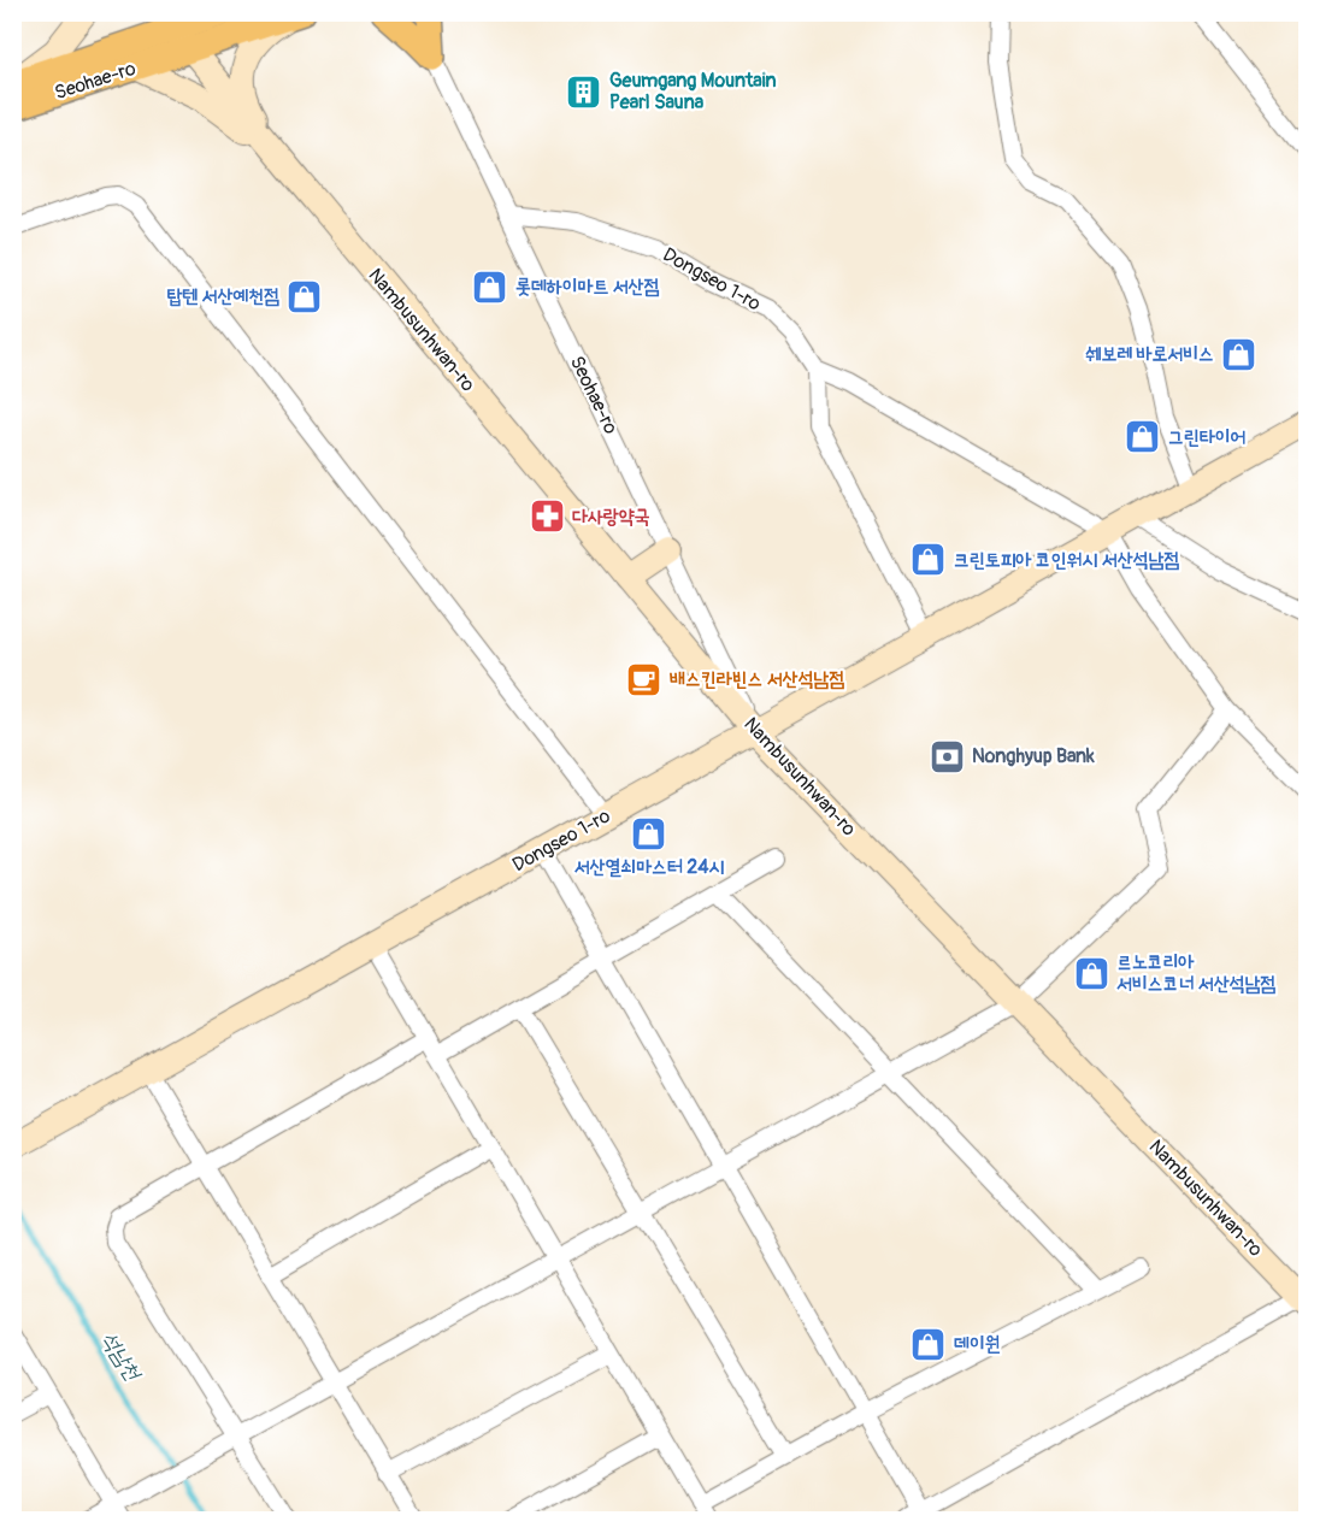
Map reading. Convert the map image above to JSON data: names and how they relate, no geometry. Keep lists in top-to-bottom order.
{
  "streets": {
    "main road": ["Seohae-ro", "Dongseo 1-ro", "Nambusunhwan-ro"]
  },
  "crossings": [
    ["Seohae-ro", "Dongseo 1-ro"],
    ["Seohae-ro", "Nambusunhwan-ro"],
    ["Dongseo 1-ro", "Nambusunhwan-ro"]
  ],
  "water": ["석남천"],
  "places": {
    "building": ["Geumgang Mountain Pearl Sauna"],
    "shop": [
      "롯데하이마트 서산점",
      "탑텐 서산예천점",
      "쉐보레 바로서비스",
      "그린타이어",
      "크린토피아 코인워시 서산석남점",
      "서산열쇠마스터 24시",
      "르노코리아 서비스코너 서산석남점",
      "데이원"
    ],
    "pharmacy": ["다사랑약국"],
    "cafe": ["배스킨라빈스 서산석남점"],
    "bank": ["Nonghyup Bank"]
  }
}
